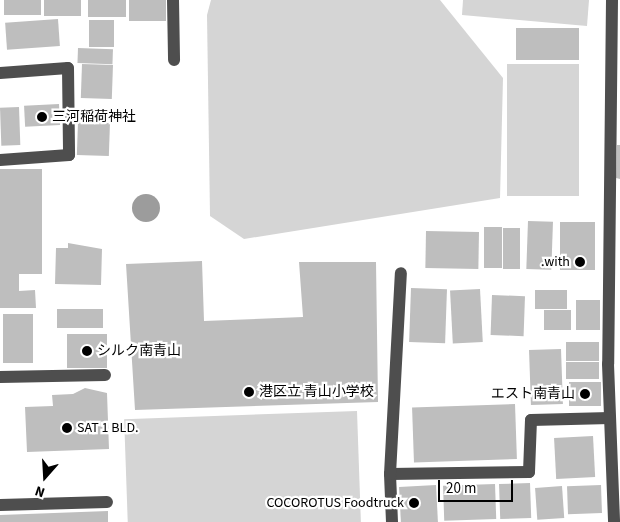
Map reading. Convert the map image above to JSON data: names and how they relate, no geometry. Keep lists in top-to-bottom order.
{
  "places": [
    "三河稲荷神社",
    ".with",
    "シルク南青山",
    "港区立 青山小学校",
    "エスト南青山",
    "SAT 1 BLD.",
    "COCOROTUS Foodtruck"
  ],
  "scale_bar": "20 m",
  "north": "bottom"
}
